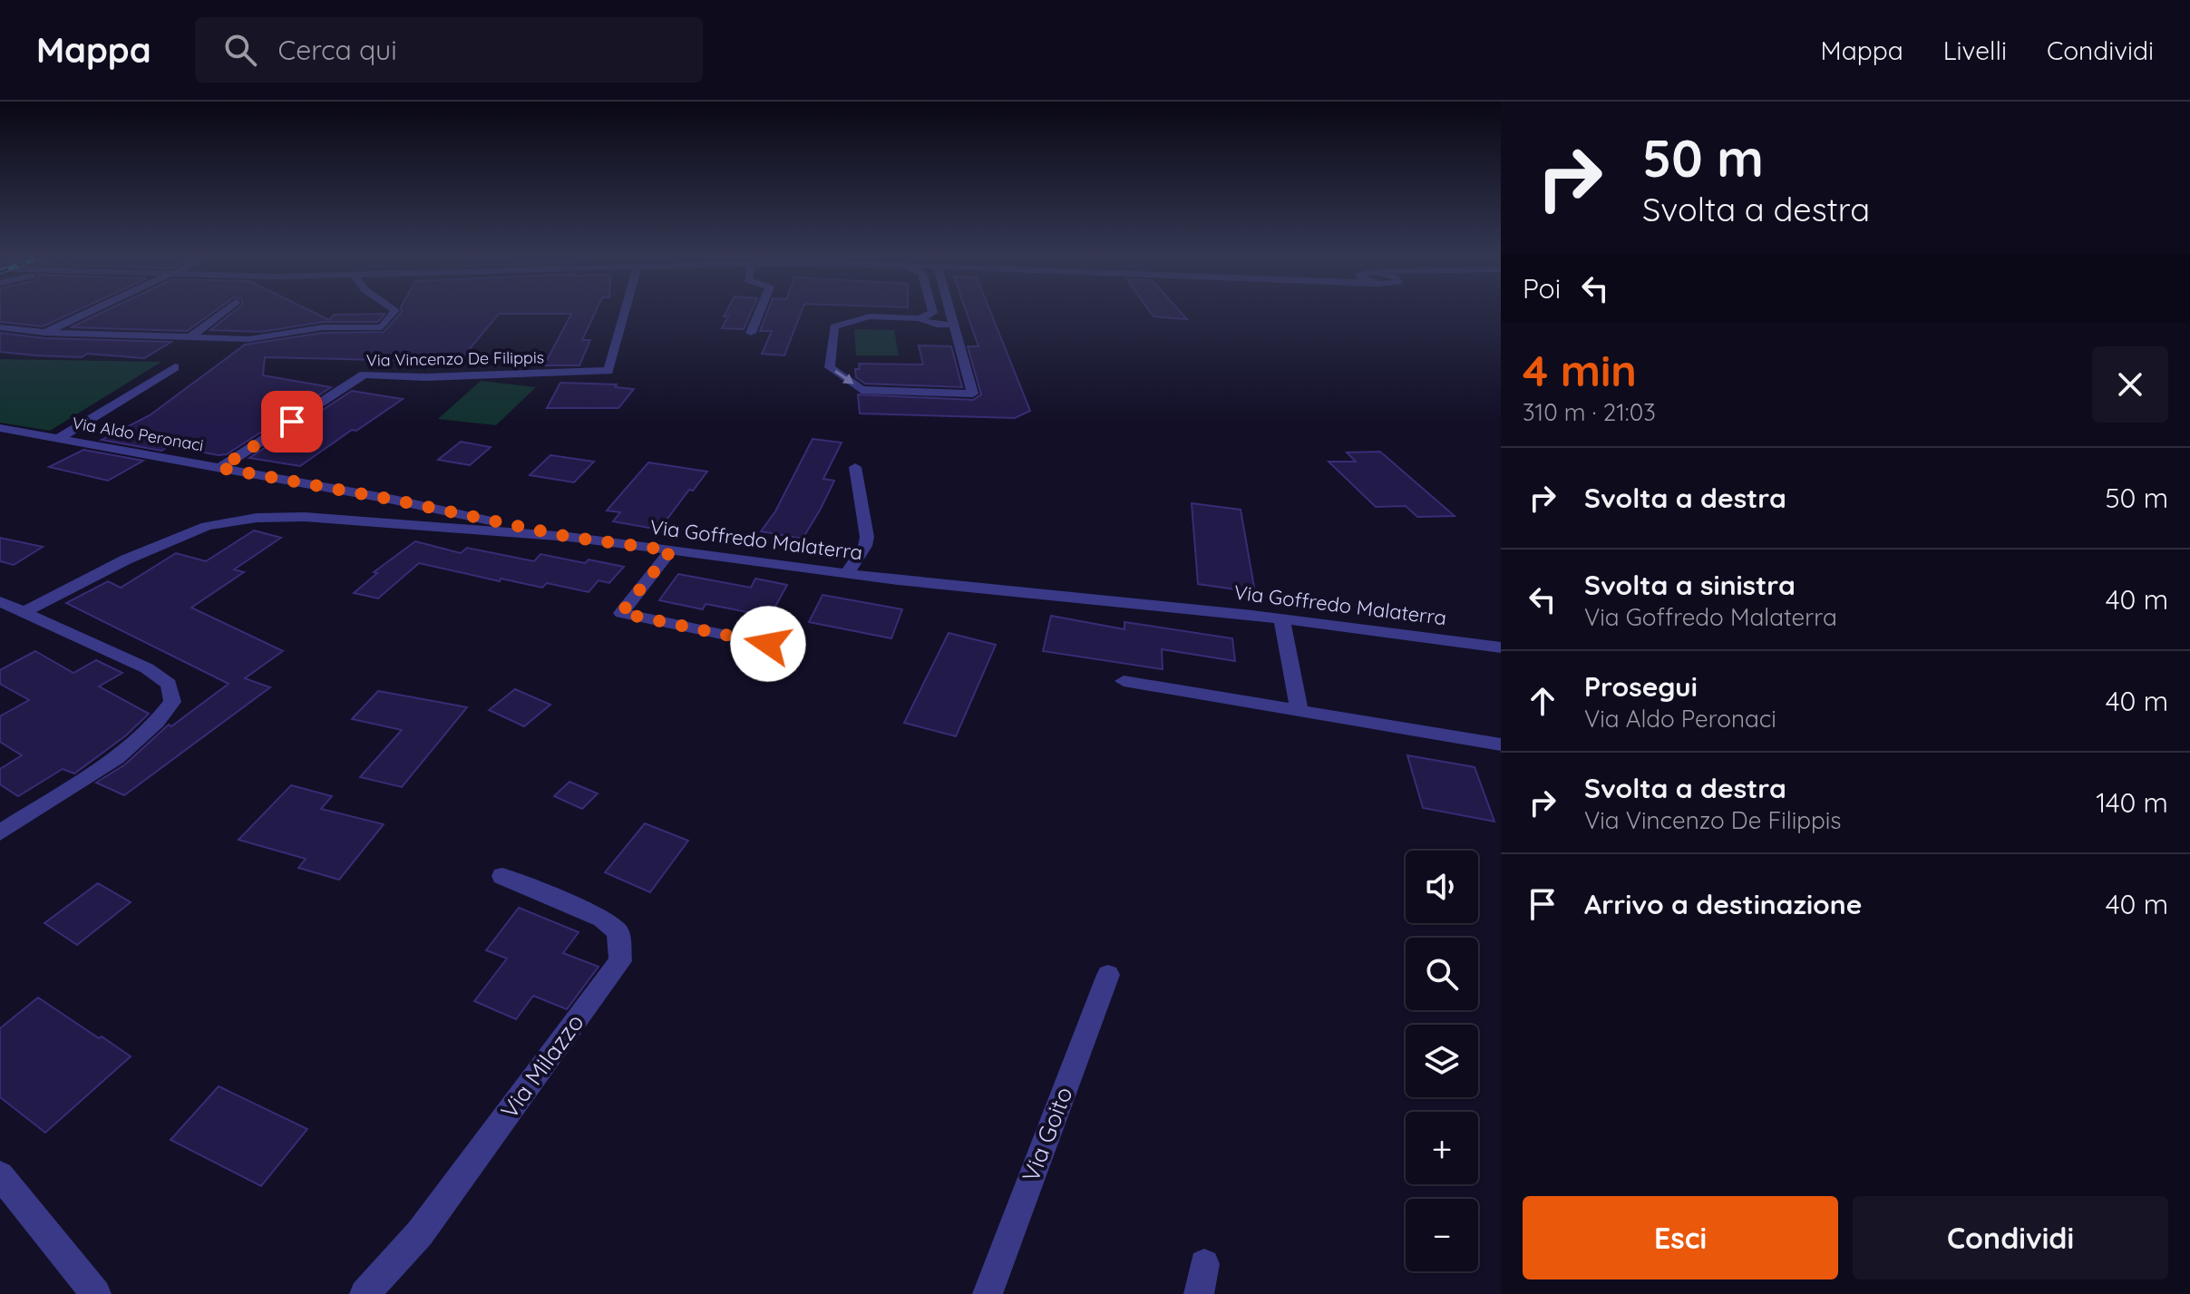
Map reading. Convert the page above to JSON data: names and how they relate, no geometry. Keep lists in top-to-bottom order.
{
  "streets": {
    "street": [
      "Via Vincenzo De Filippis",
      "Via Aldo Peronaci",
      "Via Goffredo Malaterra",
      "Via Milazzo",
      "Via Goito"
    ]
  },
  "crossings": [
    ["Via Vincenzo De Filippis", "Via Aldo Peronaci"],
    ["Via Aldo Peronaci", "Via Goffredo Malaterra"]
  ],
  "page": {
    "header": "Mappa",
    "search": "Cerca qui",
    "nav": ["Mappa", "Livelli", "Condividi"],
    "turn": ["50 m", "Svolta a destra"],
    "then": "Poi",
    "heading": ["4 min", "310 m · 21:03"],
    "list": [
      {
        "name": "Svolta a destra",
        "value": "50 m"
      },
      {
        "name": "Svolta a sinistra",
        "note": "Via Goffredo Malaterra",
        "value": "40 m"
      },
      {
        "name": "Prosegui",
        "note": "Via Aldo Peronaci",
        "value": "40 m"
      },
      {
        "name": "Svolta a destra",
        "note": "Via Vincenzo De Filippis",
        "value": "140 m"
      },
      {
        "name": "Arrivo a destinazione",
        "value": "40 m"
      }
    ],
    "map_buttons": ["+", "−"],
    "buttons": ["Esci", "Condividi"]
  }
}
